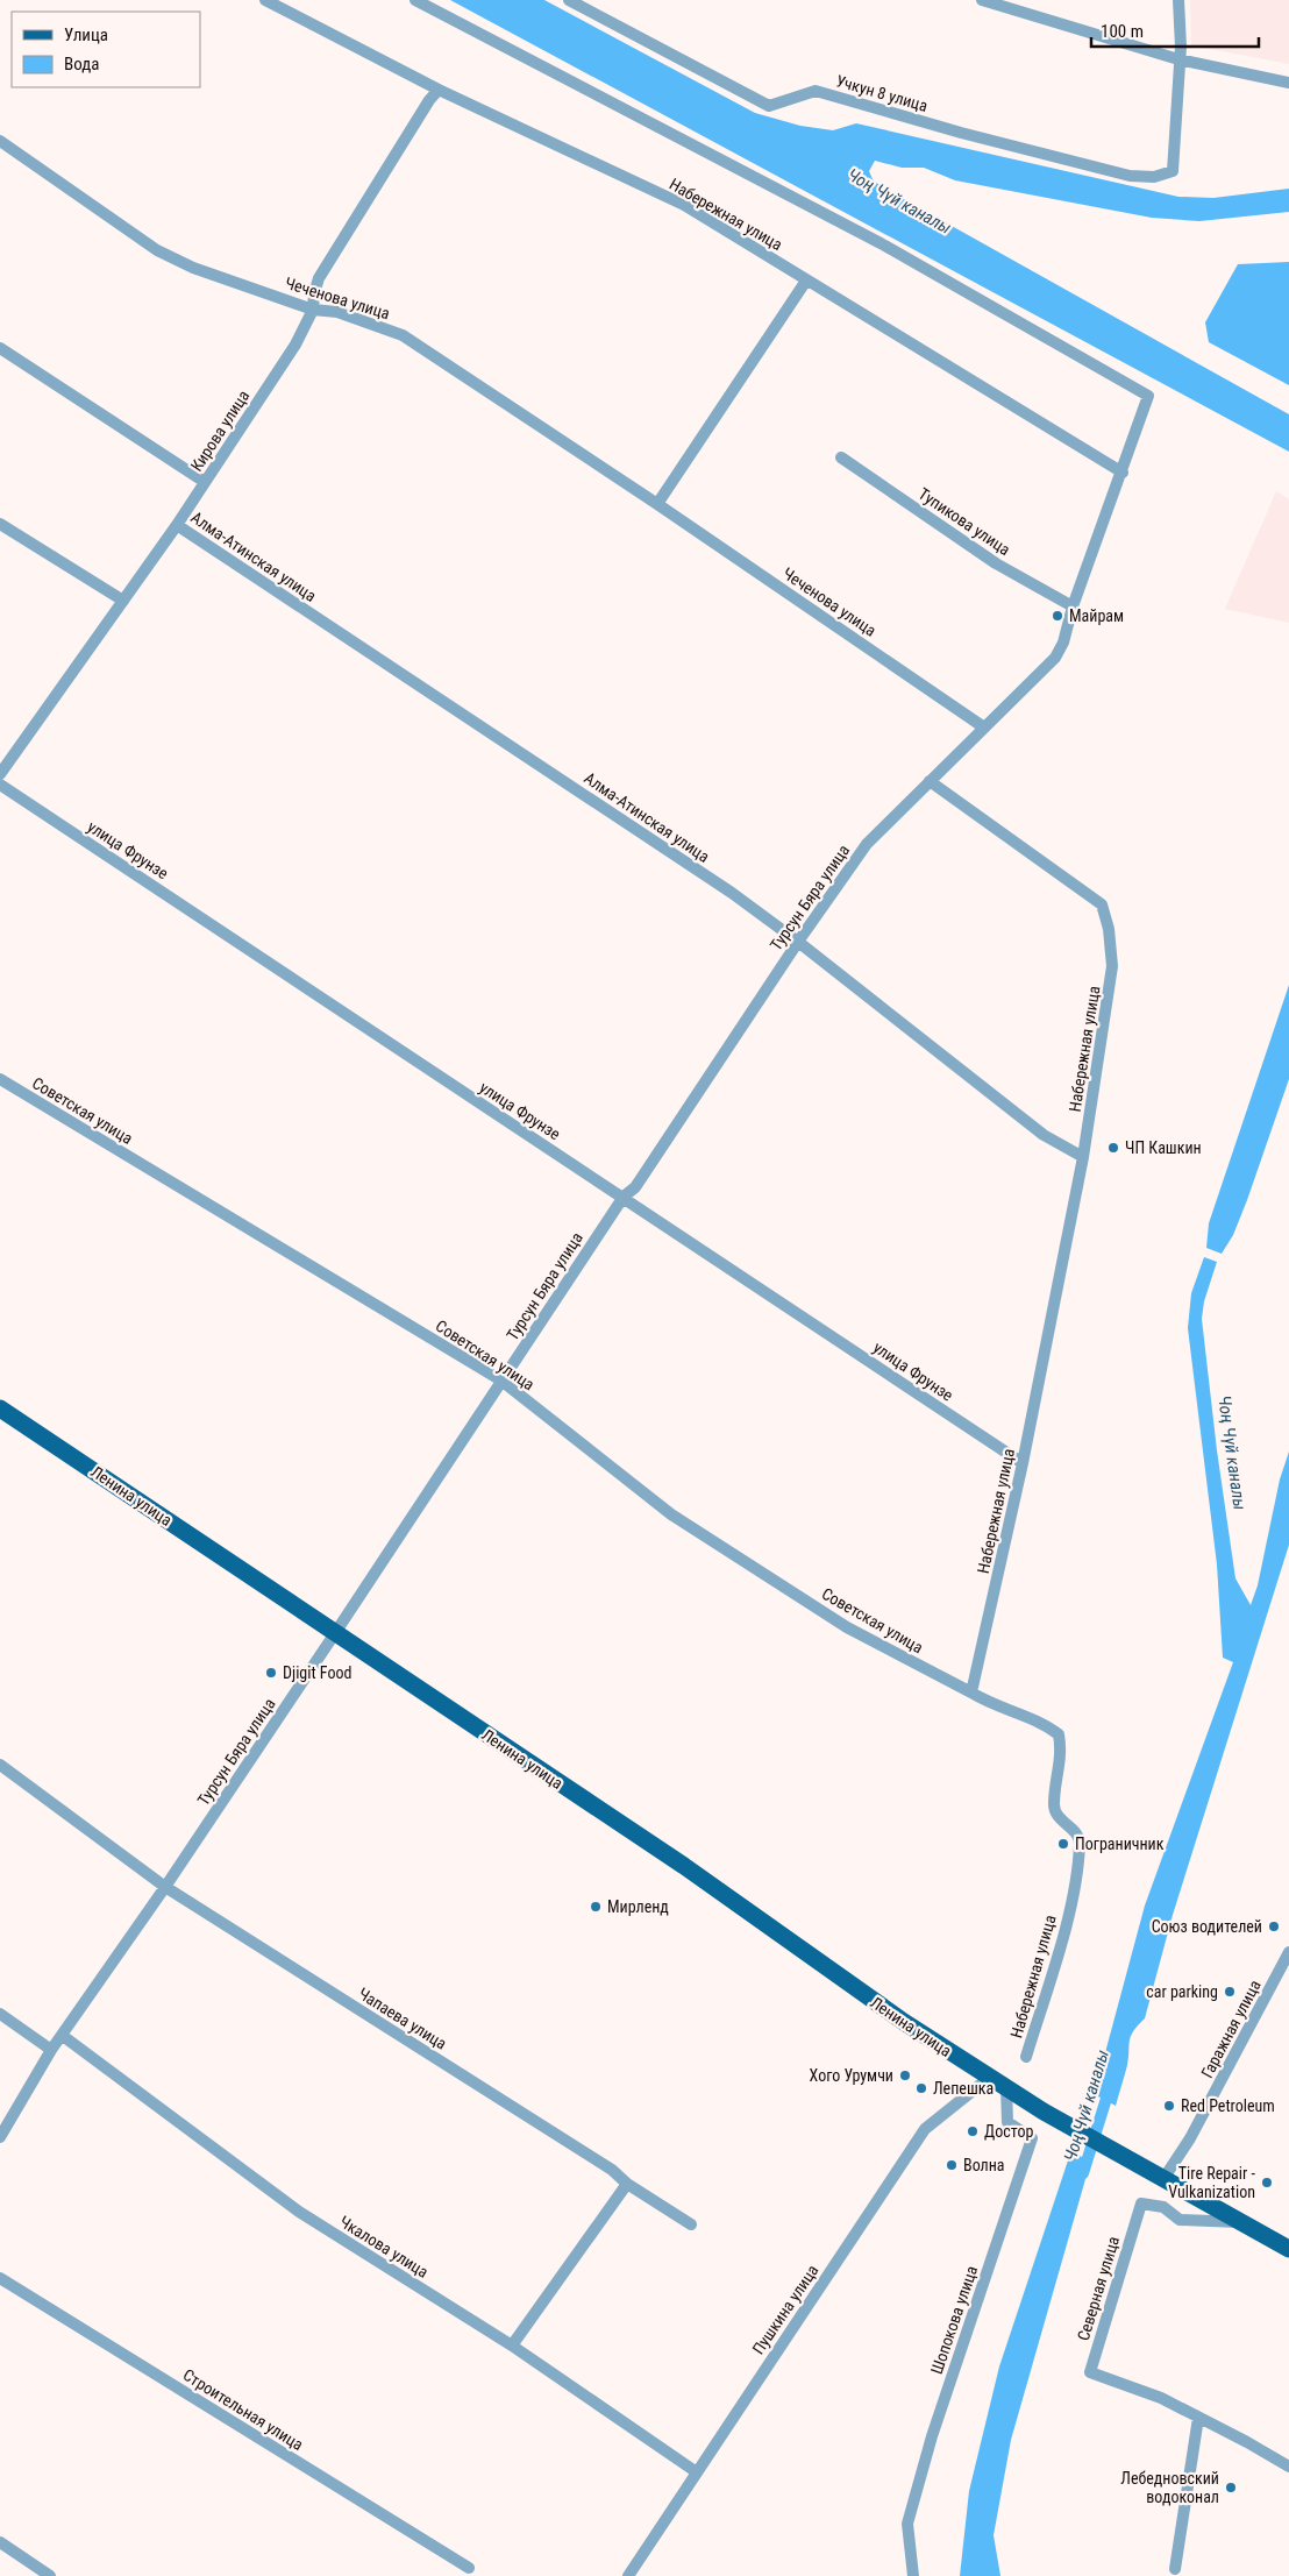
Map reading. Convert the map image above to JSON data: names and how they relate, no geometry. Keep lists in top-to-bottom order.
{
  "streets": {
    "main road": ["Ленина улица"],
    "street": [
      "Учкун 8 улица",
      "Набережная улица",
      "Чеченова улица",
      "Кирова улица",
      "Тупикова улица",
      "Алма-Атинская улица",
      "улица Фрунзе",
      "Турсун Бяра улица",
      "Советская улица",
      "Чапаева улица",
      "Гаражная улица",
      "Чкалова улица",
      "Северная улица",
      "Пушкина улица",
      "Шопокова улица",
      "Строительная улица"
    ]
  },
  "crossings": [
    ["Набережная улица", "Кирова улица"],
    ["Набережная улица", "Алма-Атинская улица"],
    ["Набережная улица", "улица Фрунзе"],
    ["Набережная улица", "Турсун Бяра улица"],
    ["Набережная улица", "Советская улица"],
    ["Чеченова улица", "Кирова улица"],
    ["Чеченова улица", "Турсун Бяра улица"],
    ["Кирова улица", "Алма-Атинская улица"],
    ["Тупикова улица", "Турсун Бяра улица"],
    ["Алма-Атинская улица", "Турсун Бяра улица"],
    ["улица Фрунзе", "Турсун Бяра улица"],
    ["Турсун Бяра улица", "Советская улица"],
    ["Турсун Бяра улица", "Ленина улица"],
    ["Турсун Бяра улица", "Чапаева улица"],
    ["Турсун Бяра улица", "Чкалова улица"],
    ["Ленина улица", "Гаражная улица"],
    ["Ленина улица", "Северная улица"],
    ["Ленина улица", "Пушкина улица"],
    ["Ленина улица", "Шопокова улица"],
    ["Чкалова улица", "Пушкина улица"]
  ],
  "water": ["Чоң Чүй каналы"],
  "places": [
    "Майрам",
    "ЧП Кашкин",
    "Djigit Food",
    "Пограничник",
    "Мирленд",
    "Союз водителей",
    "car parking",
    "Хого Урумчи",
    "Лепешка",
    "Red Petroleum",
    "Достор",
    "Волна",
    "Tire Repair - Vulkanization",
    "Лебедновский водоконал"
  ],
  "legend": ["Улица", "Вода"],
  "scale_bar": "100 m"
}
